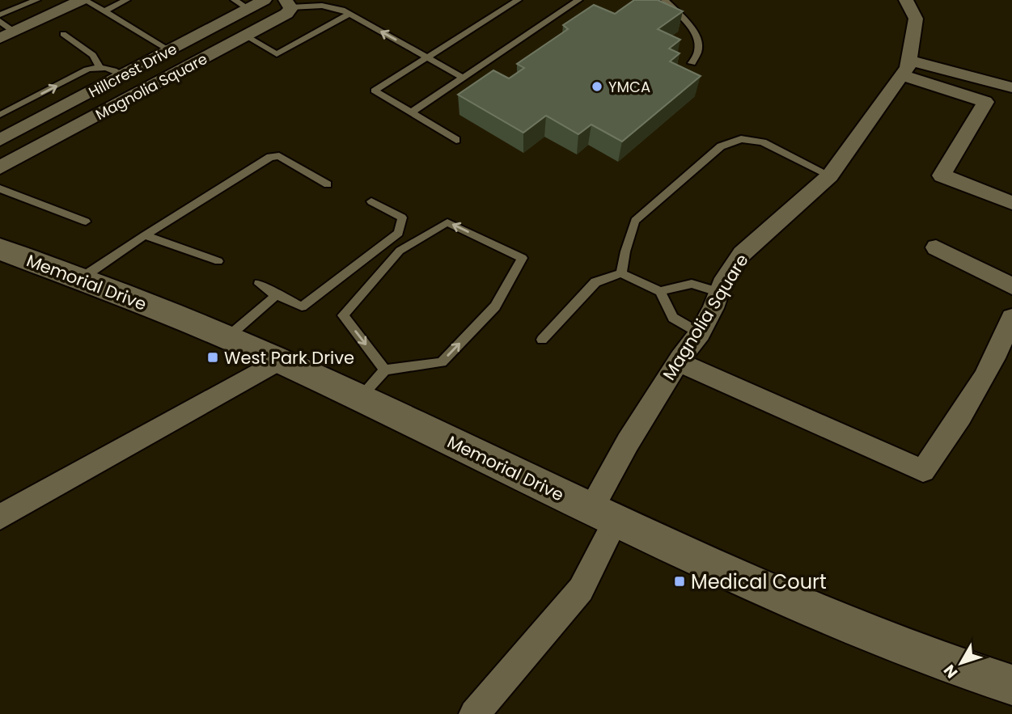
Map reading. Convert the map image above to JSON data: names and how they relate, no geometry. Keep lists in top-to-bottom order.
{
  "streets": {
    "main road": ["Memorial Drive"],
    "street": ["Hillcrest Drive", "Magnolia Square"]
  },
  "crossings": [
    ["Magnolia Square", "Memorial Drive"]
  ],
  "places": {
    "other": ["YMCA"],
    "transit": ["West Park Drive", "Medical Court"]
  },
  "north": "bottom left"
}
